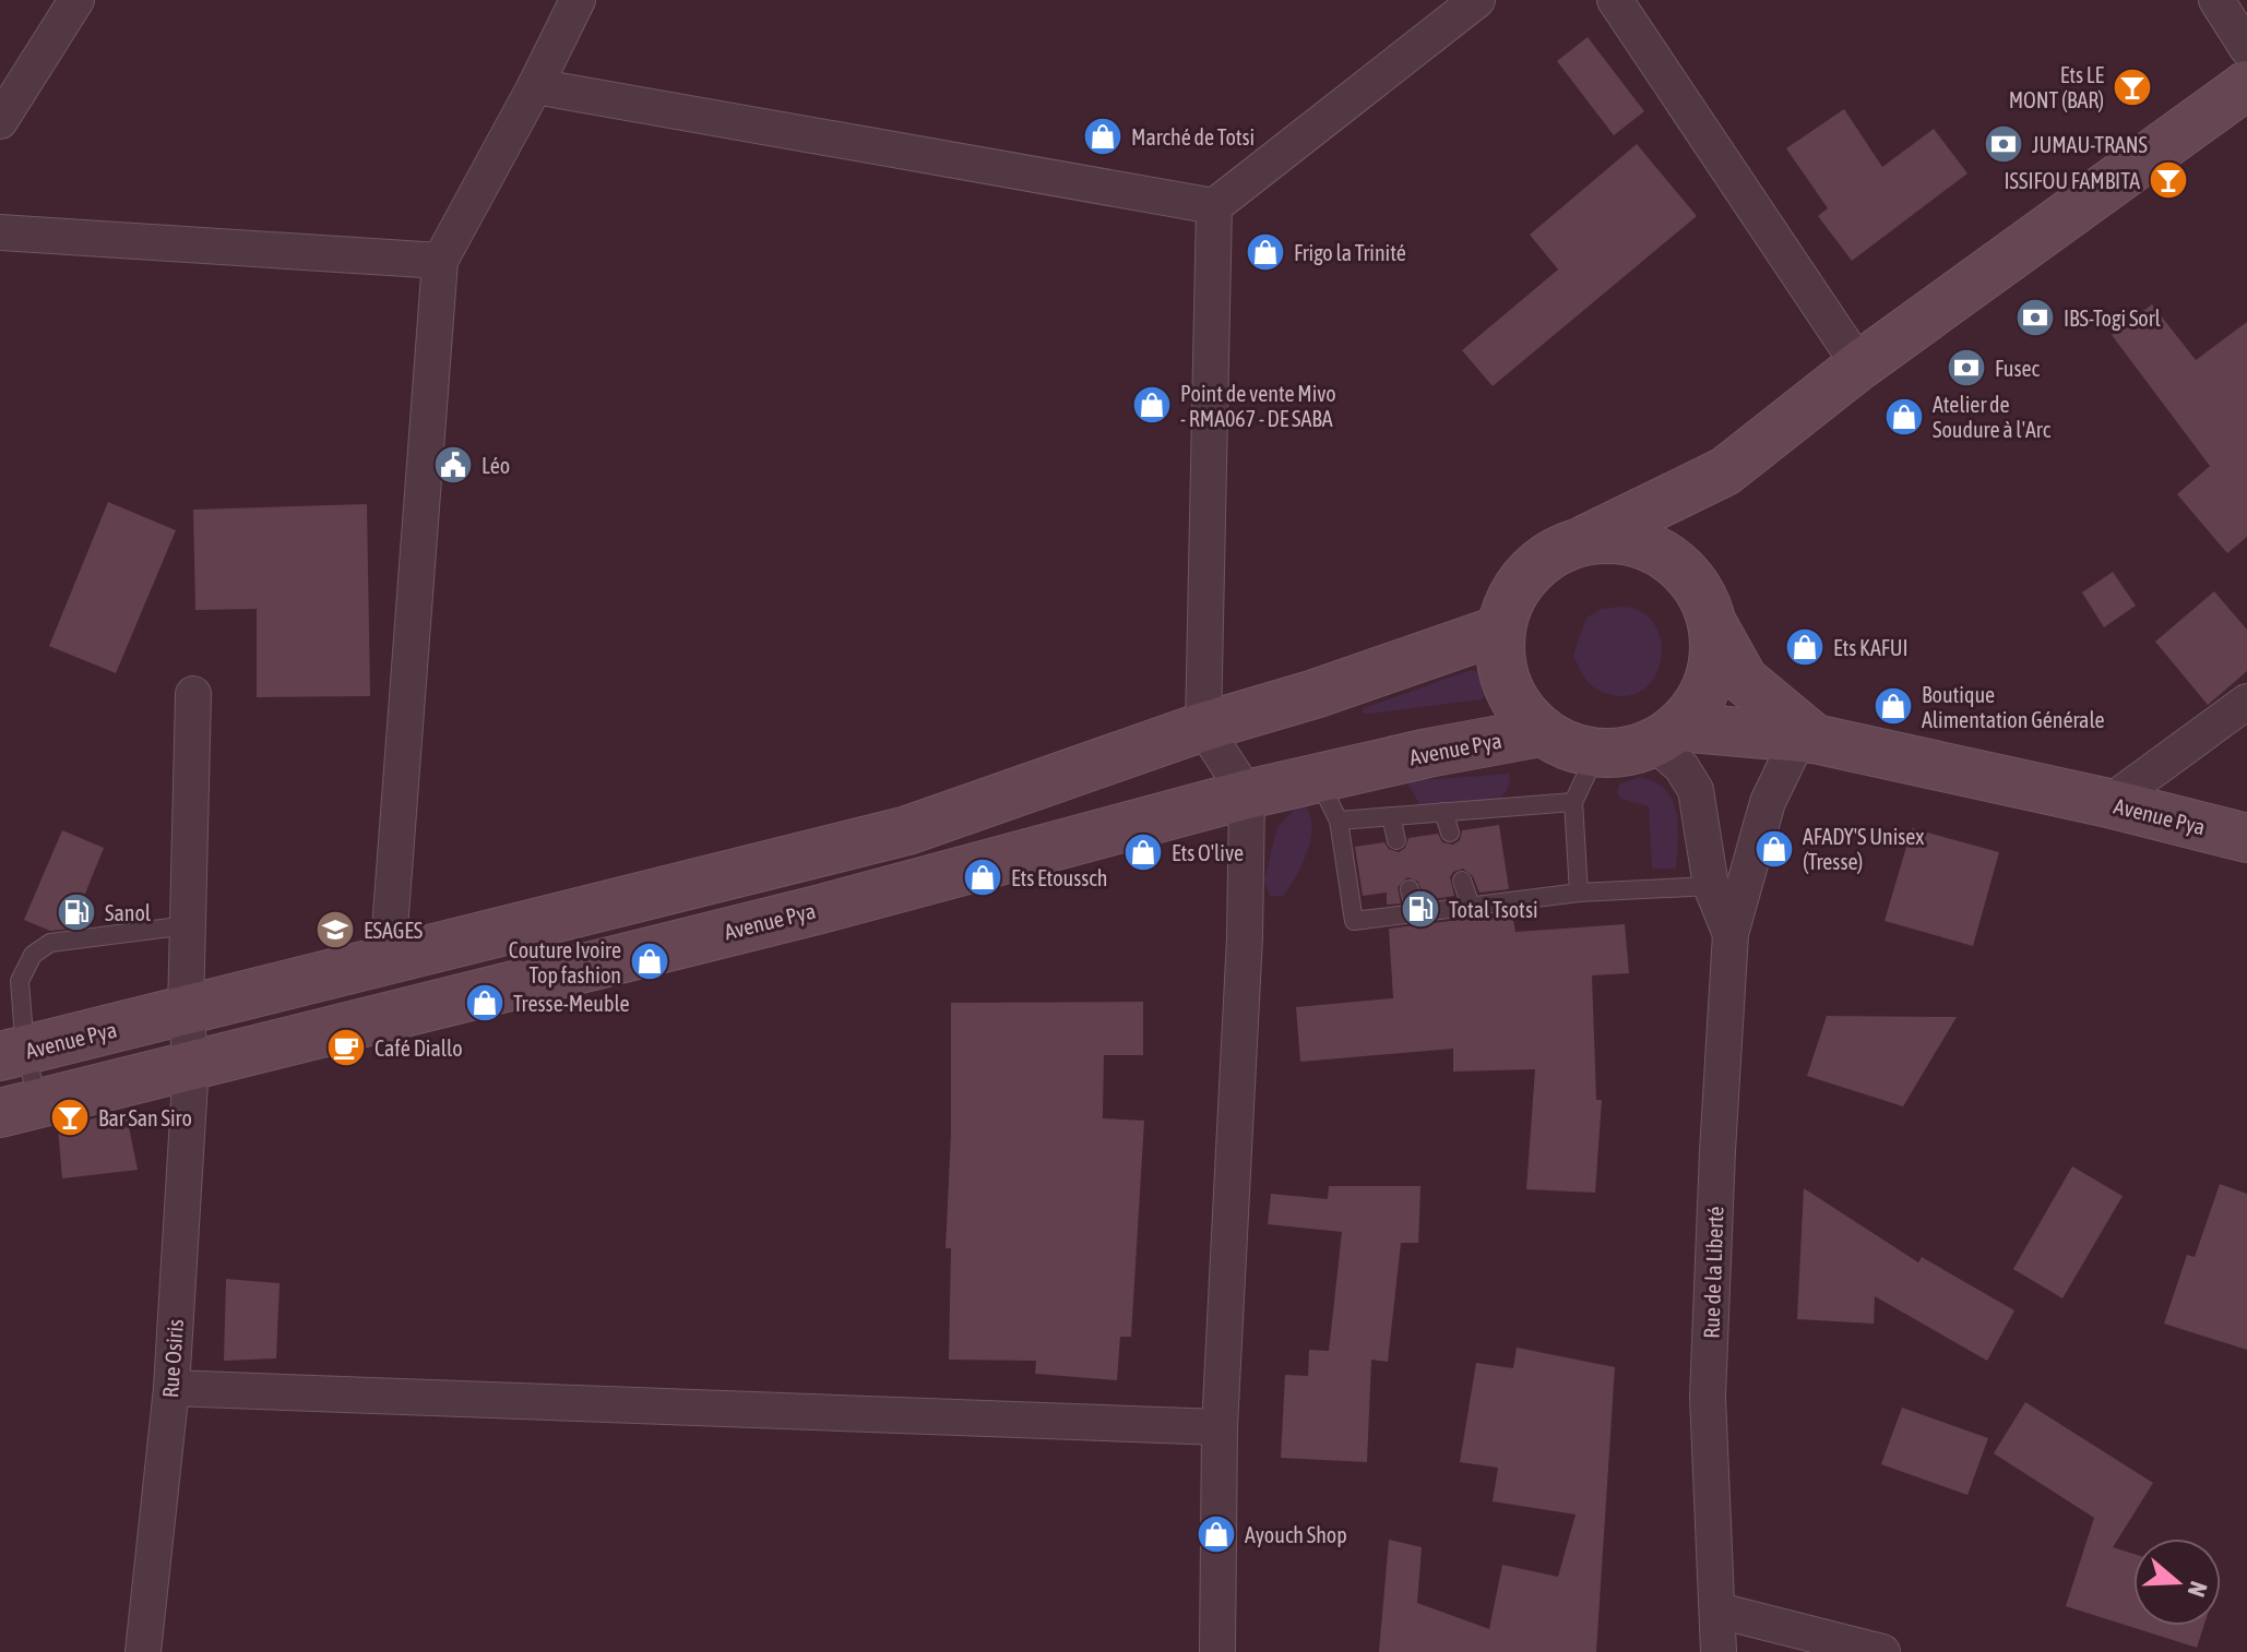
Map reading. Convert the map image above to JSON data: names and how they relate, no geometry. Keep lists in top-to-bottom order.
{
  "streets": {
    "main road": ["Avenue Pya"],
    "street": ["Rue de la Liberté", "Rue Osiris"]
  },
  "crossings": [
    ["Avenue Pya", "Rue Osiris"]
  ],
  "places": {
    "bar": ["Ets LE MONT (BAR)", "ISSIFOU FAMBITA", "Bar San Siro"],
    "shop": [
      "Marché de Totsi",
      "Frigo la Trinité",
      "Point de vente Mivo - RMA067 - DE SABA",
      "Atelier de Soudure à l'Arc",
      "Ets KAFUI",
      "Boutique Alimentation Générale",
      "AFADY'S Unisex (Tresse)",
      "Ets O'live",
      "Ets Etoussch",
      "Couture Ivoire Top fashion",
      "Tresse-Meuble",
      "Ayouch Shop"
    ],
    "bank": ["JUMAU-TRANS", "IBS-Togi Sorl", "Fusec"],
    "public building": ["Léo"],
    "fuel station": ["Total Tsotsi", "Sanol"],
    "school or university": ["ESAGES"],
    "cafe": ["Café Diallo"]
  },
  "north": "right"
}
